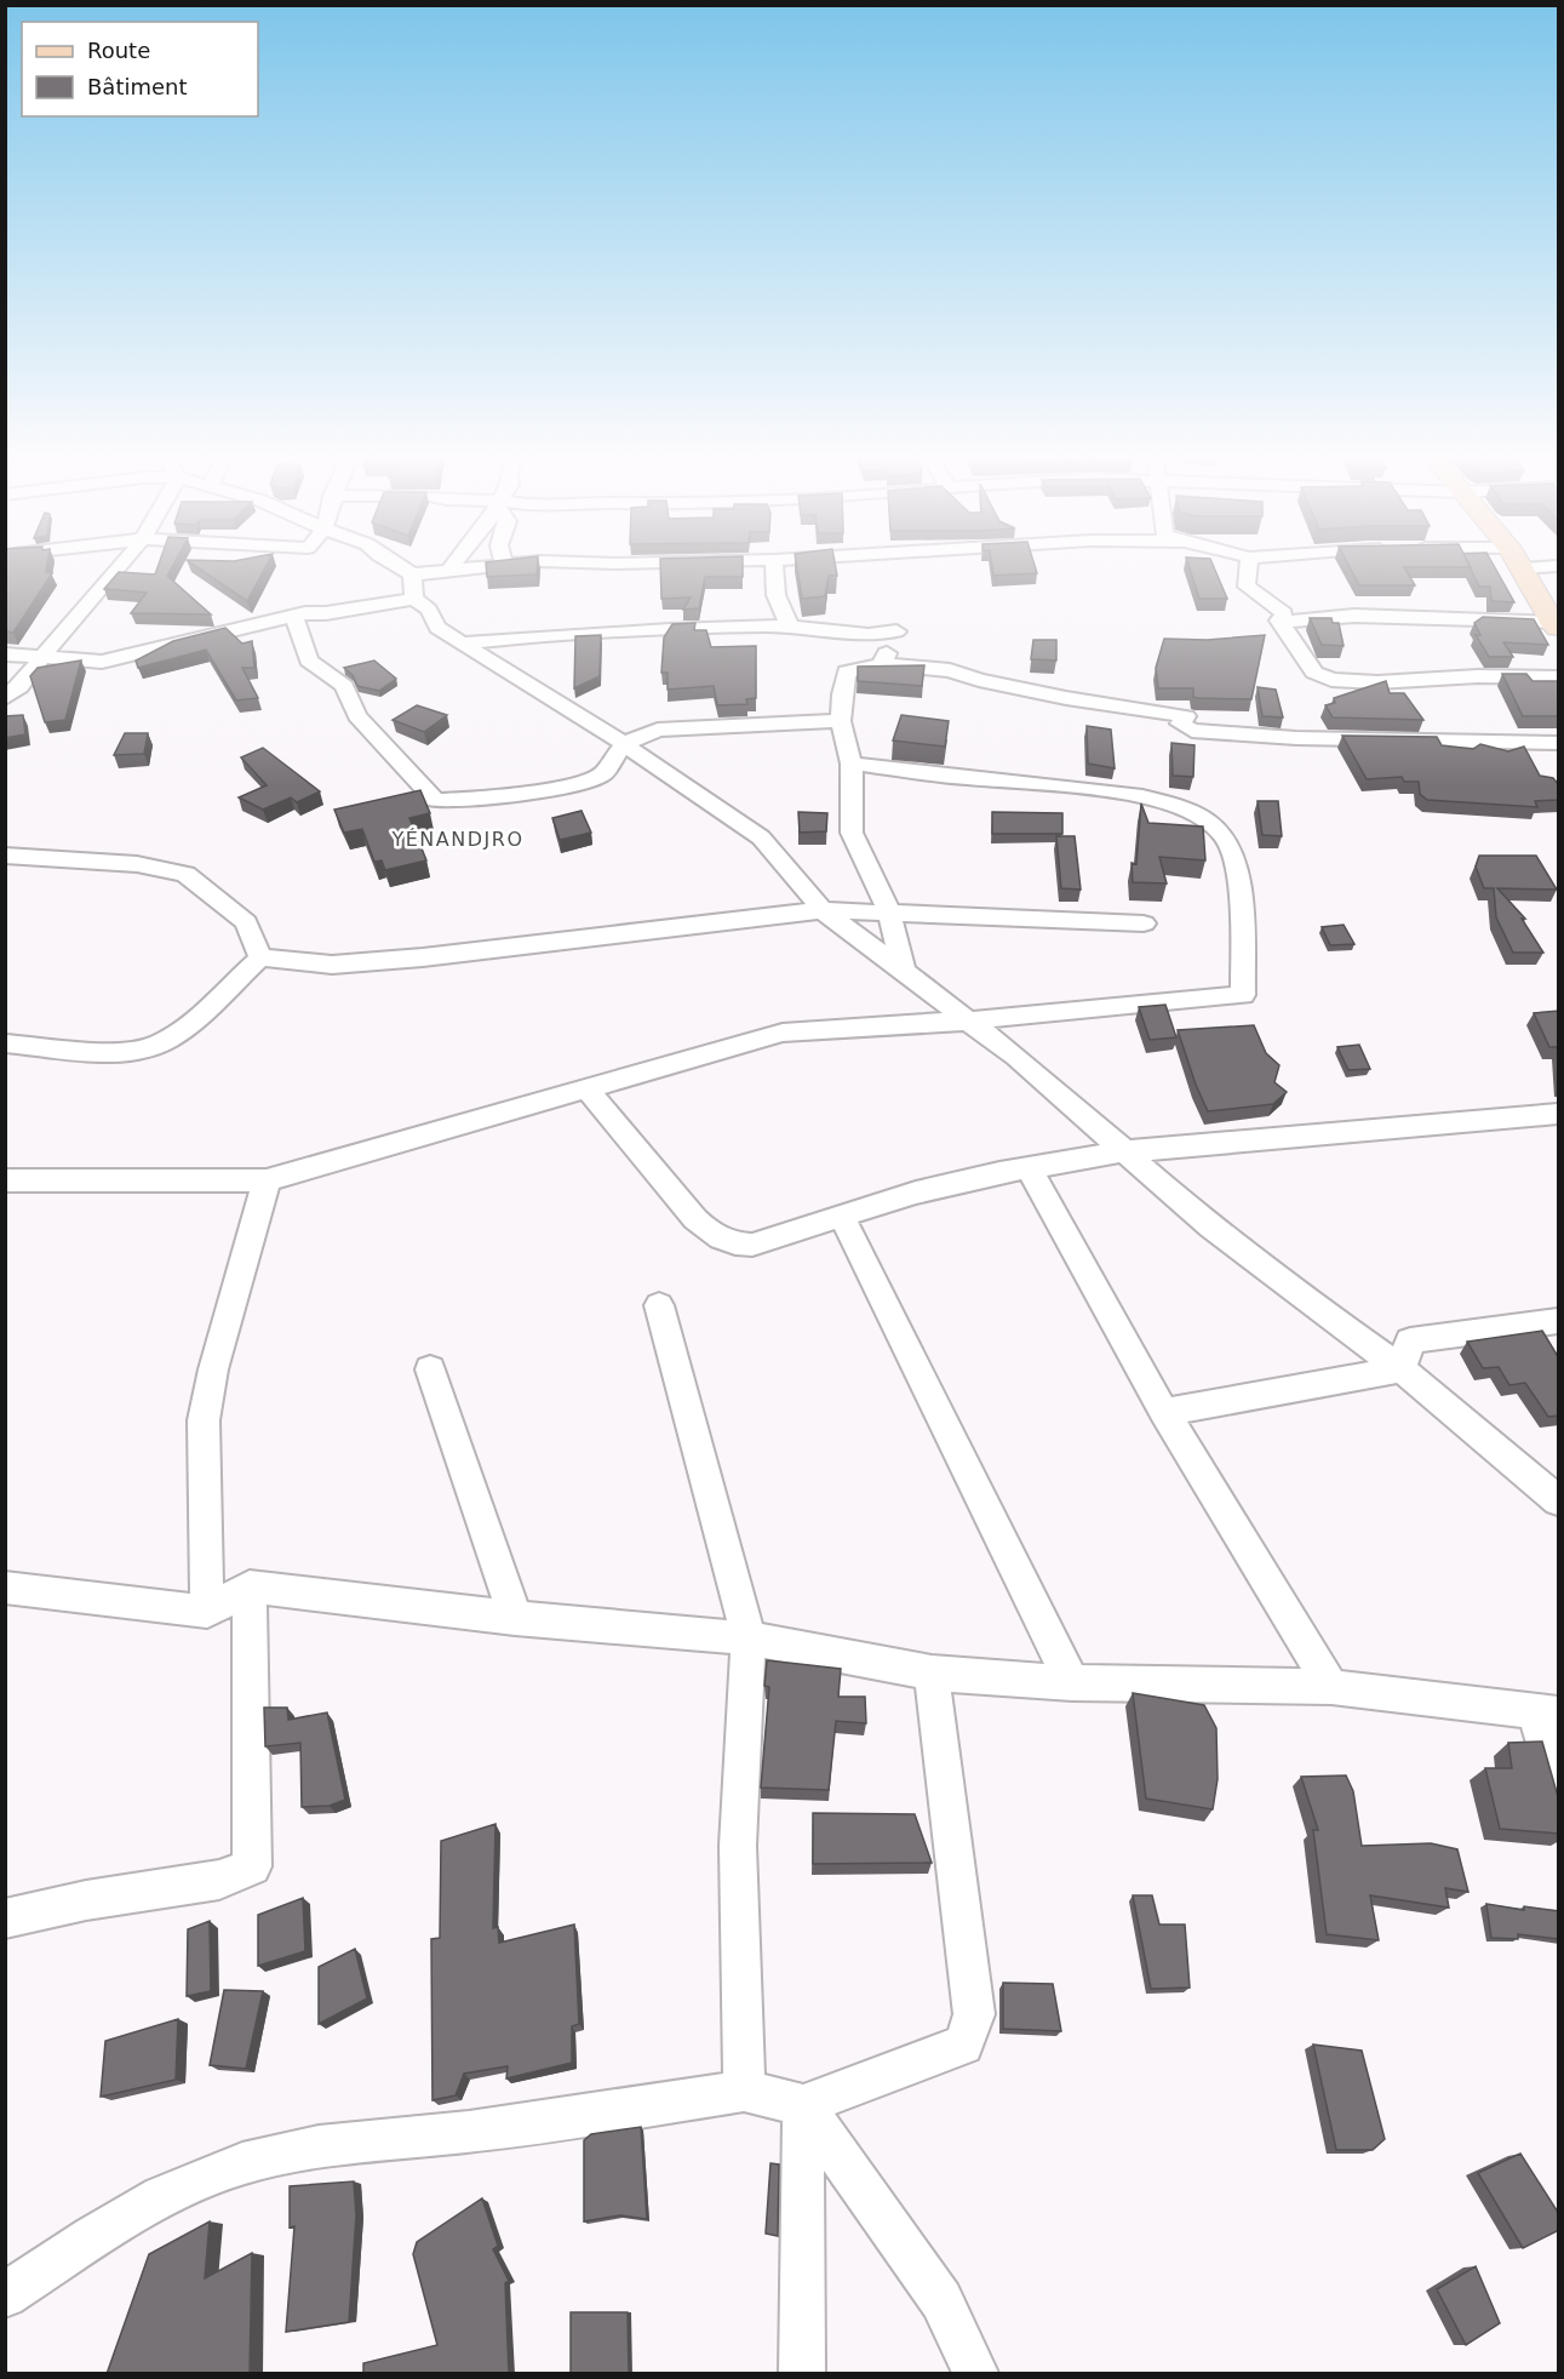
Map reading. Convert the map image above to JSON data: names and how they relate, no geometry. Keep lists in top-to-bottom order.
{
  "districts": ["YÉNANDJRO"],
  "legend": ["Route", "Bâtiment"]
}
